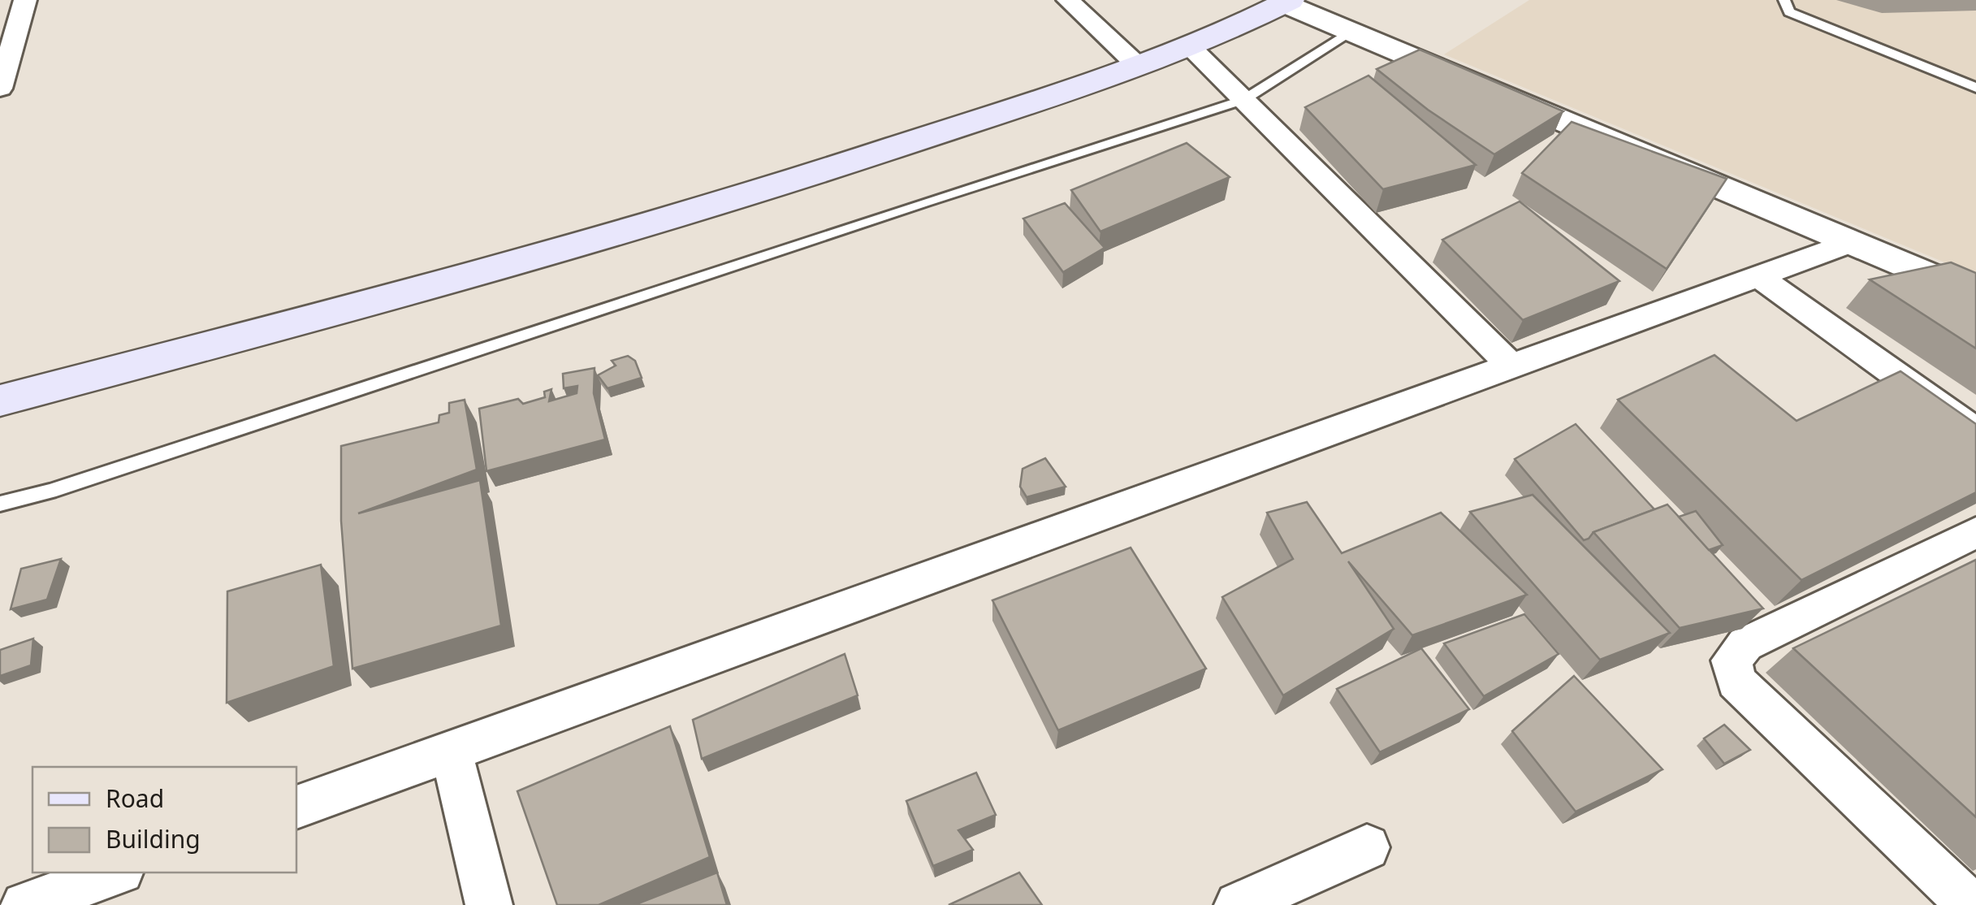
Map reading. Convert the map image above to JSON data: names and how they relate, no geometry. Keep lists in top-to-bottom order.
{
  "legend": ["Road", "Building"]
}
